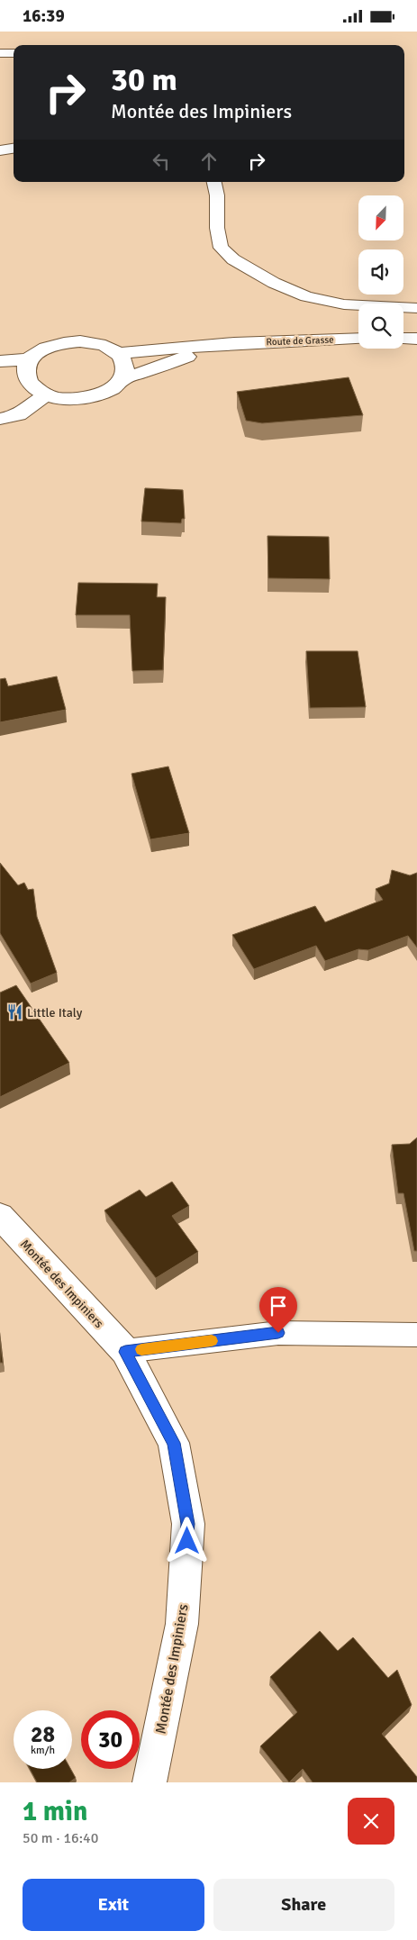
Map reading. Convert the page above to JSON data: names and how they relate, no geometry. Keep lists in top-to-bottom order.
{
  "streets": {
    "main road": ["Route de Grasse", "Montée des Impiniers"]
  },
  "places": {
    "restaurant": ["Little Italy"]
  },
  "north": "bottom left",
  "page": {
    "status": "16:39",
    "turn": ["30 m", "Montée des Impiniers"],
    "speed": "28 km/h",
    "limit": "30",
    "heading": ["1 min", "50 m · 16:40"],
    "buttons": ["Exit", "Share"]
  }
}
